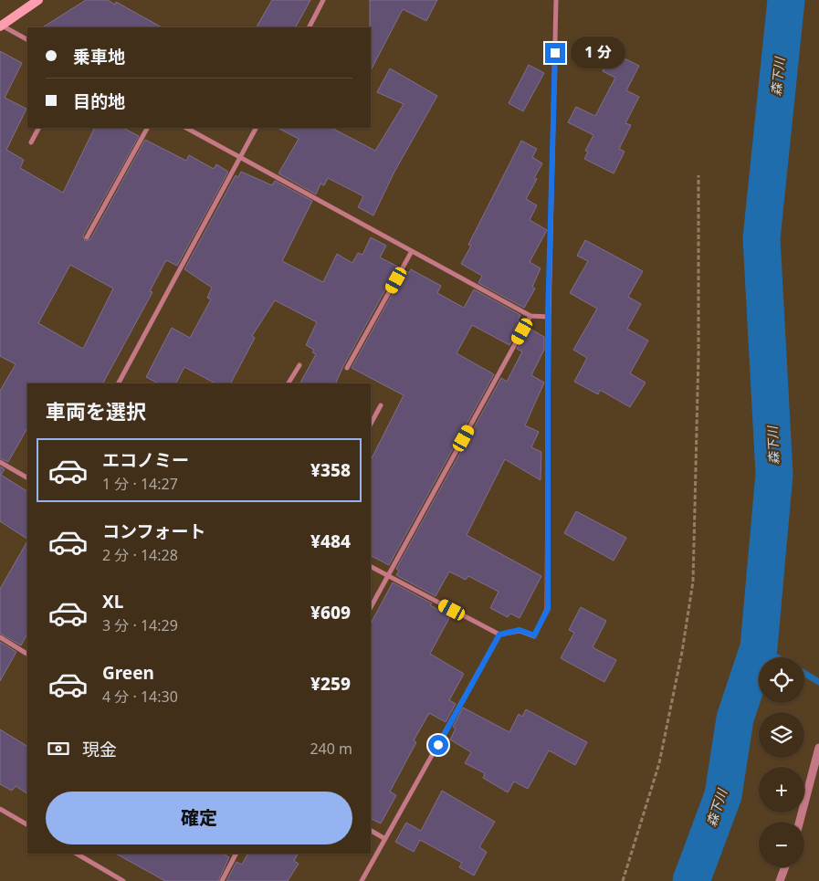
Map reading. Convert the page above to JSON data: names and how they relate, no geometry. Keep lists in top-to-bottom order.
{
  "water": ["森下川"],
  "page": {
    "banner": ["乗車地", "目的地"],
    "bubble": "1 分",
    "heading": "車両を選択",
    "list": [
      {
        "name": "エコノミー",
        "note": "1 分 · 14:27",
        "value": "¥358"
      },
      {
        "name": "コンフォート",
        "note": "2 分 · 14:28",
        "value": "¥484"
      },
      {
        "name": "XL",
        "note": "3 分 · 14:29",
        "value": "¥609"
      },
      {
        "name": "Green",
        "note": "4 分 · 14:30",
        "value": "¥259"
      }
    ],
    "map_buttons": ["+", "−"],
    "pay": ["現金", "240 m"],
    "buttons": "確定"
  }
}
